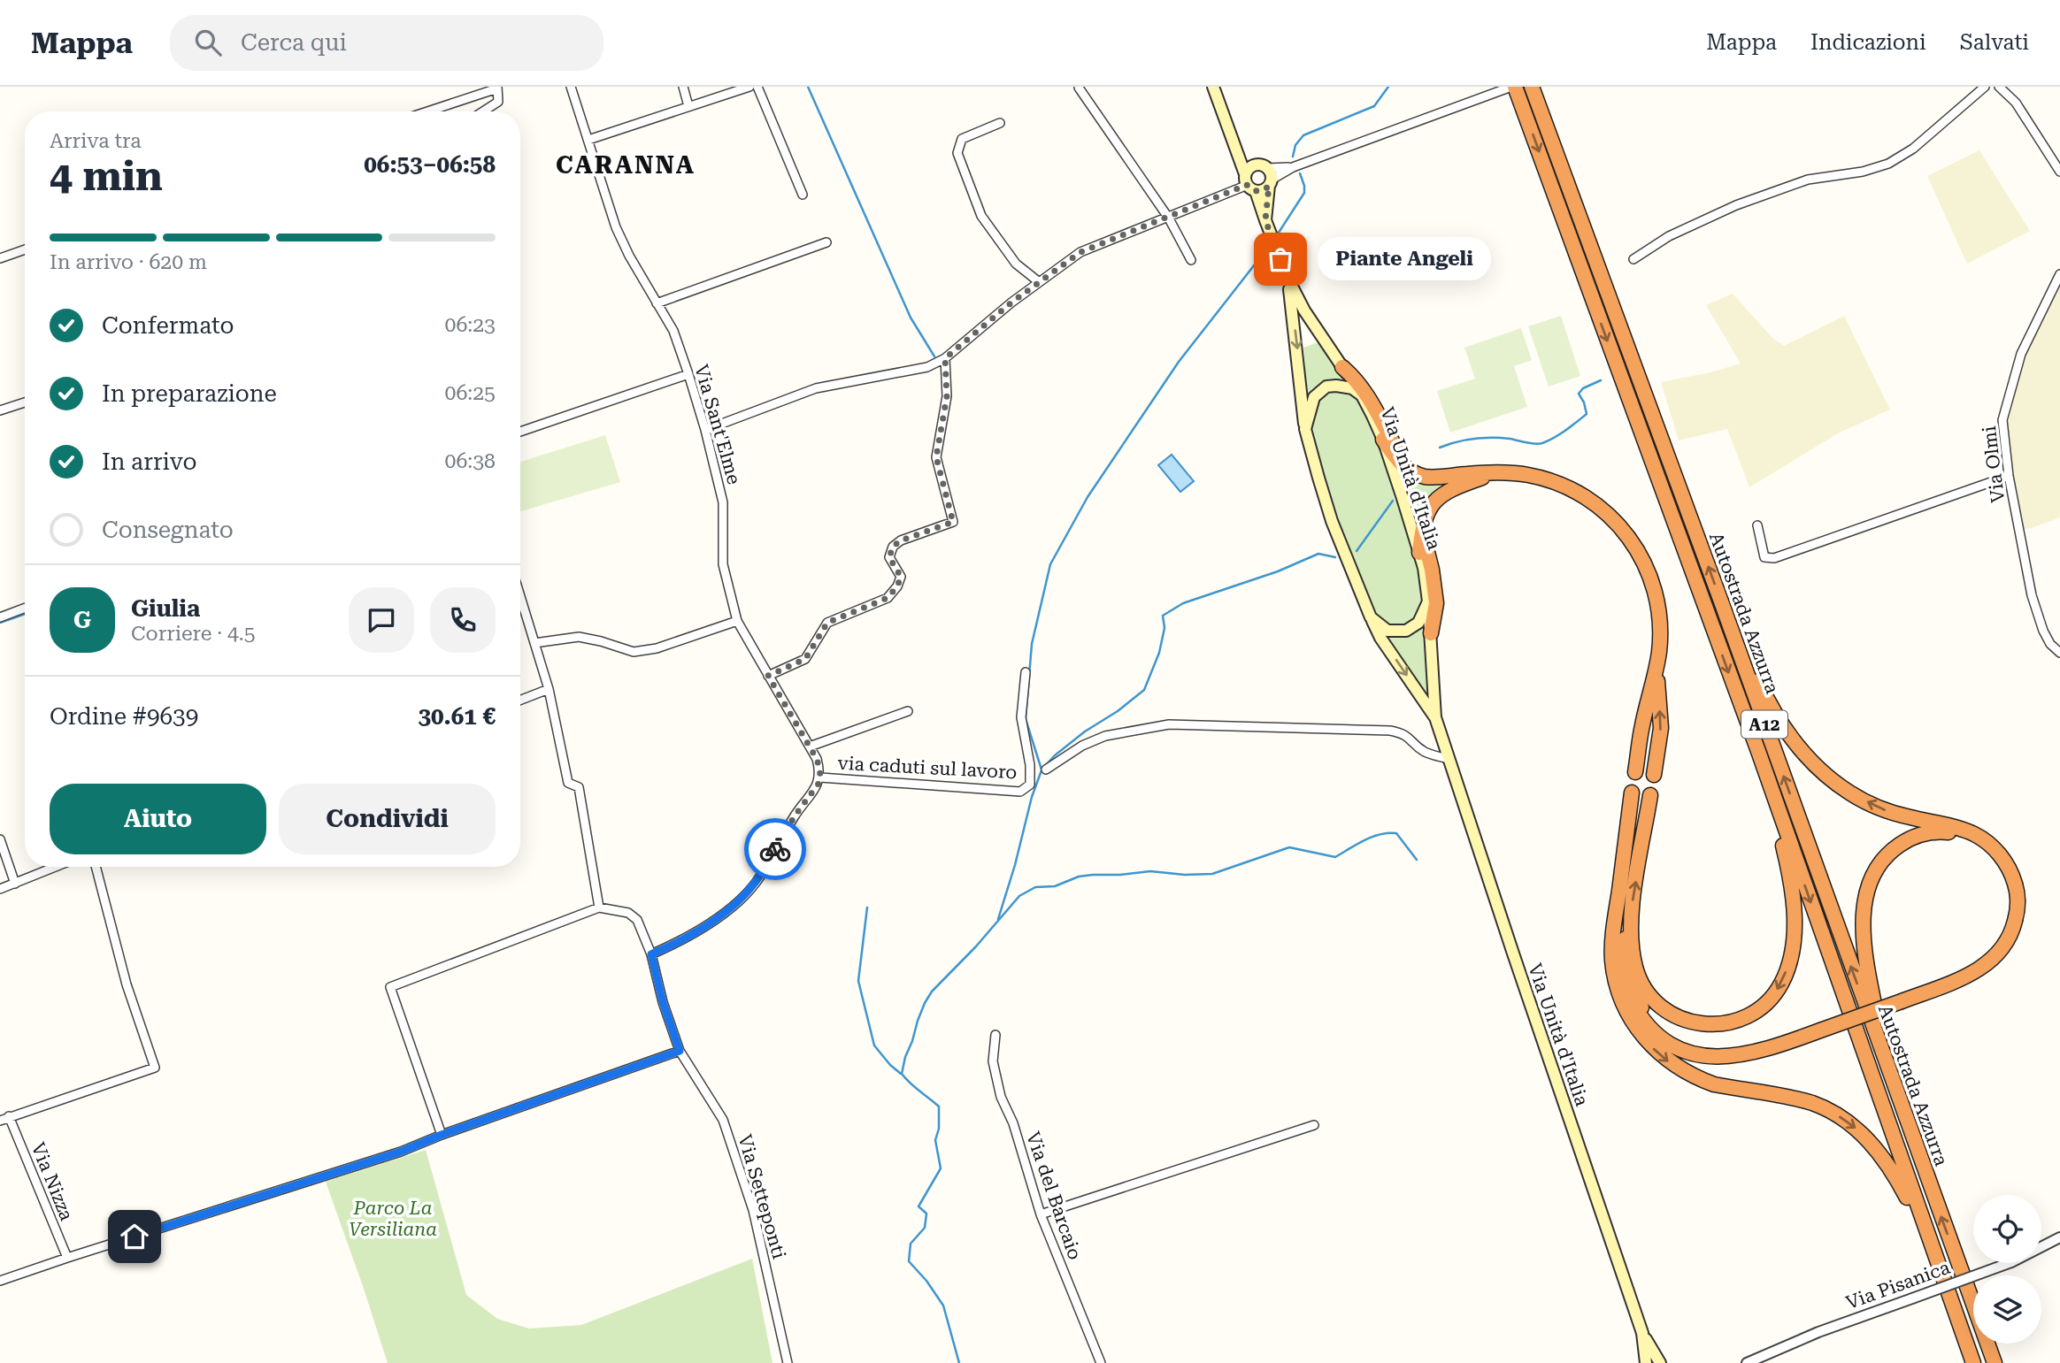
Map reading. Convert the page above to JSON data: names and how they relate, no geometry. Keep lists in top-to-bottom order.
{
  "streets": {
    "highway": ["Autostrada Azzurra", "A12"],
    "main road": ["Via Unità d'Italia"],
    "street": [
      "Via Sant'Elme",
      "Via Olmi",
      "via caduti sul lavoro",
      "Via Nizza",
      "Via del Barcaio",
      "Via Setteponti",
      "Via Pisanica"
    ]
  },
  "crossings": [
    ["Via Sant'Elme", "via caduti sul lavoro"],
    ["via caduti sul lavoro", "Via Setteponti"]
  ],
  "districts": ["CARANNA"],
  "parks": ["Parco La Versiliana"],
  "places": ["Piante Angeli"],
  "page": {
    "header": "Mappa",
    "search": "Cerca qui",
    "nav": ["Mappa", "Indicazioni", "Salvati"],
    "heading": ["4 min", "Arriva tra", "06:53–06:58"],
    "panel": [
      "Giulia",
      "Corriere · 4.5",
      "Ordine #9639",
      "30.61 €"
    ],
    "bar": "In arrivo · 620 m",
    "bubble": "Piante Angeli",
    "list": [
      ["Confermato", "06:23"],
      ["In preparazione", "06:25"],
      ["In arrivo", "06:38"],
      "Consegnato"
    ],
    "round": "G",
    "buttons": ["Aiuto", "Condividi"]
  }
}
